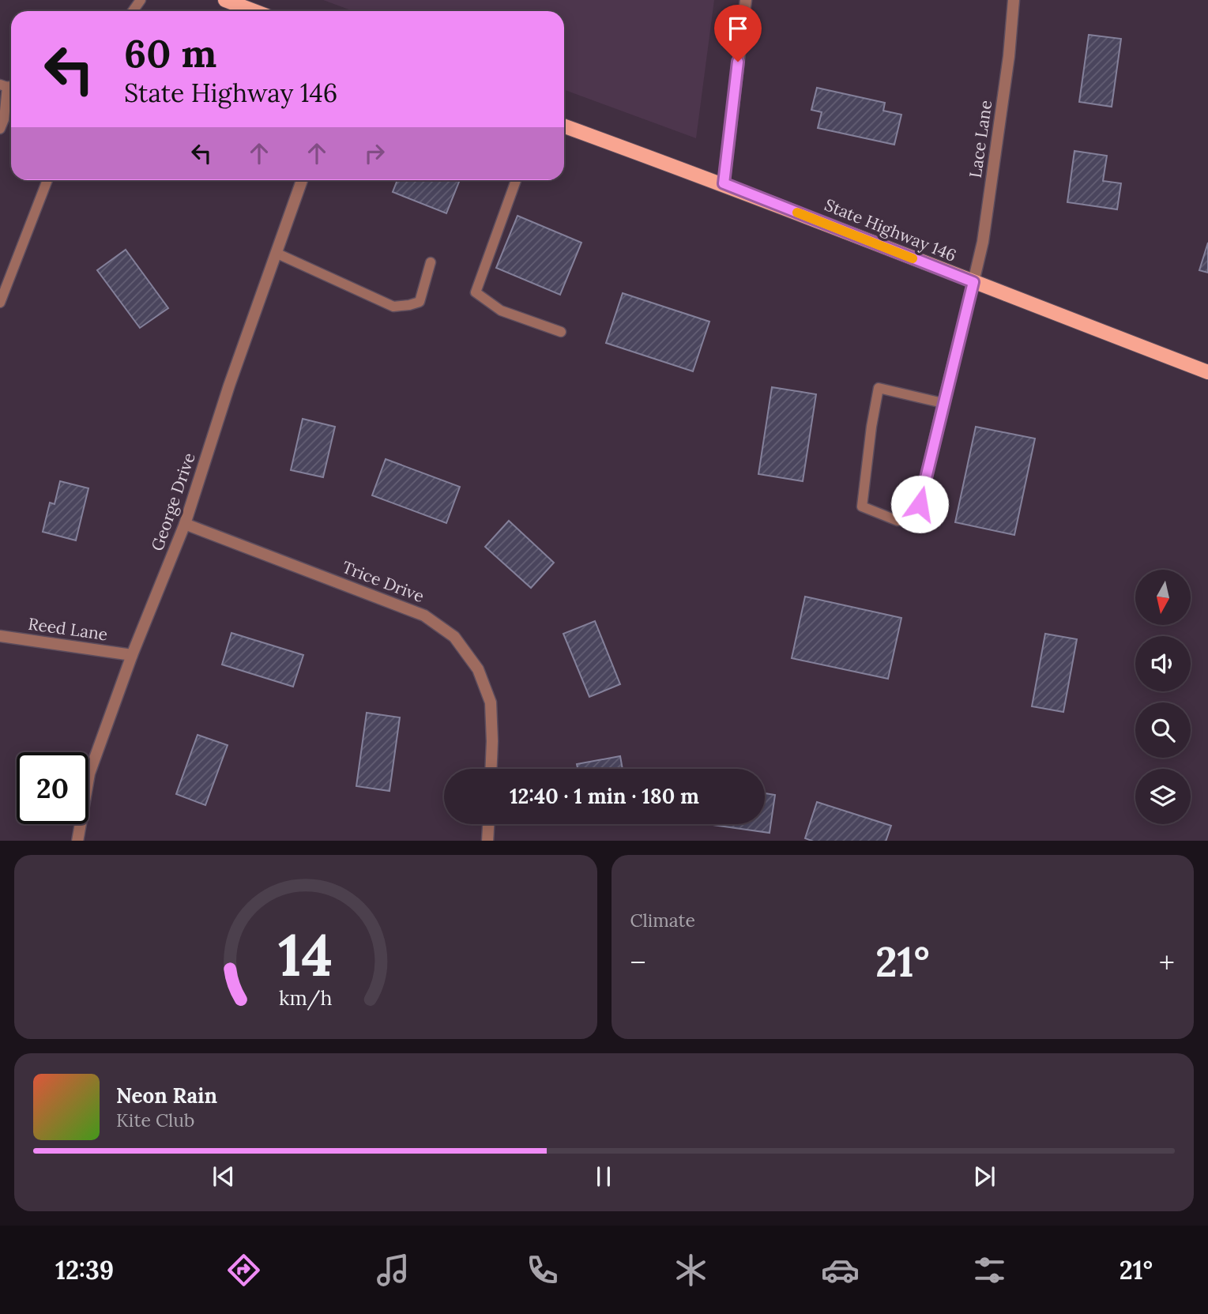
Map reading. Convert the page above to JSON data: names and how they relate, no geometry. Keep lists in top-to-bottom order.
{
  "streets": {
    "main road": ["State Highway 146"],
    "street": [
      "Lace Lane",
      "George Drive",
      "Trice Drive",
      "Reed Lane"
    ]
  },
  "crossings": [
    ["Lace Lane", "State Highway 146"],
    ["George Drive", "Trice Drive"],
    ["George Drive", "Reed Lane"]
  ],
  "north": "bottom",
  "page": {
    "turn": ["60 m", "State Highway 146"],
    "limit": "20",
    "trip": "12:40 · 1 min · 180 m",
    "tile": "Climate",
    "heat": ["−", "21°", "+"],
    "song": ["Neon Rain", "Kite Club"],
    "tabs": ["12:39", "21°"],
    "gauge": ["14", "km/h"]
  }
}
